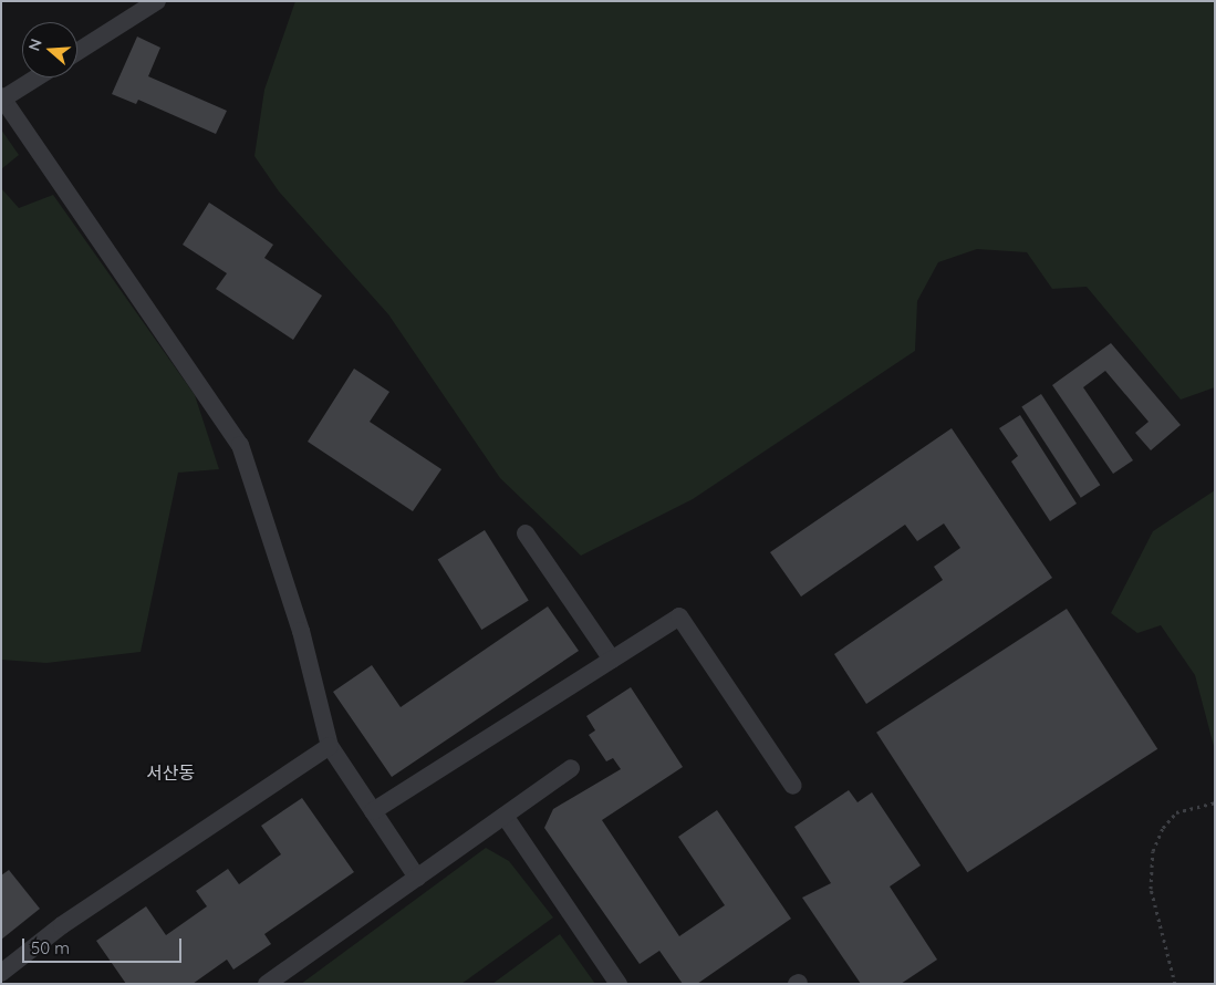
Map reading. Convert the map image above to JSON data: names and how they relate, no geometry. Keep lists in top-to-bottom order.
{
  "districts": ["서산동"],
  "scale_bar": "50 m",
  "north": "left"
}
